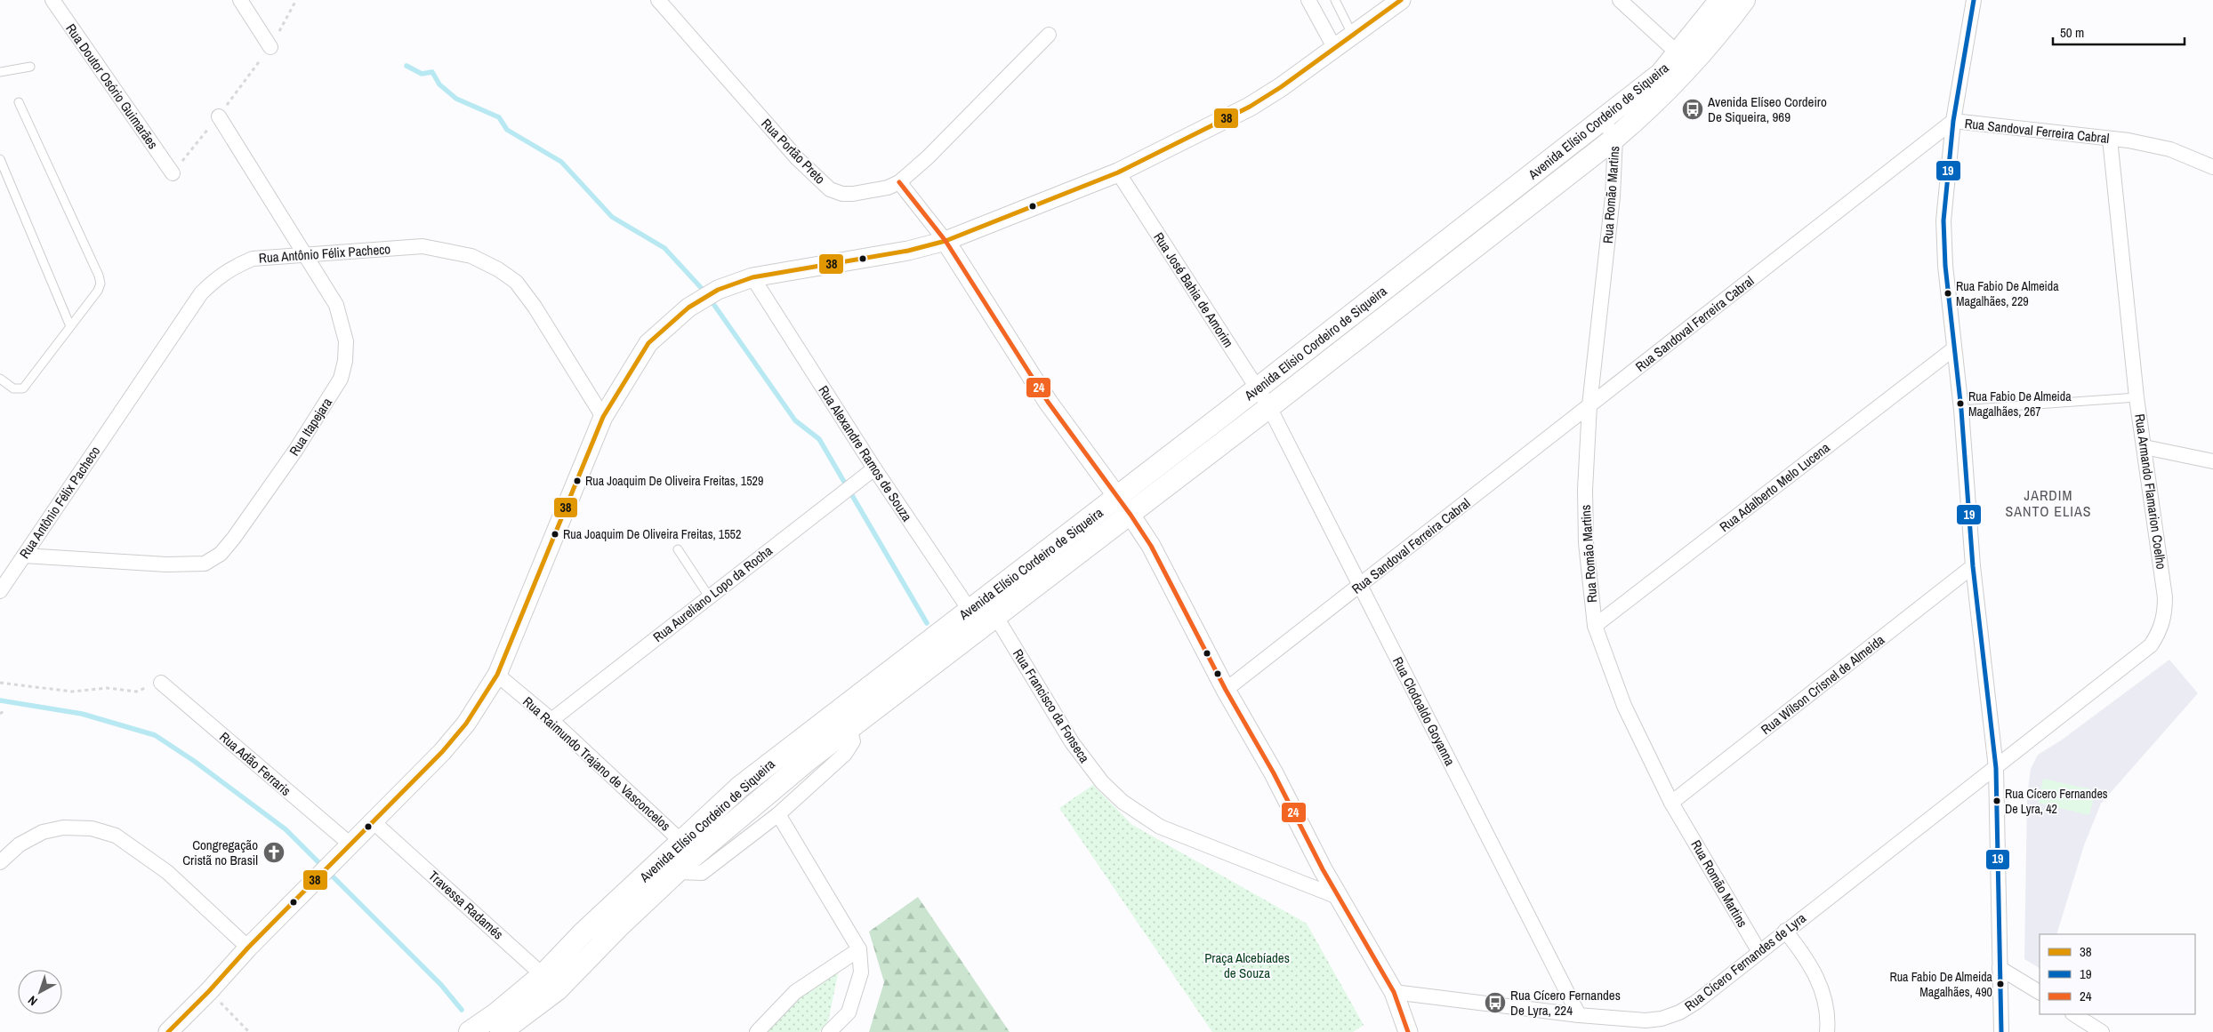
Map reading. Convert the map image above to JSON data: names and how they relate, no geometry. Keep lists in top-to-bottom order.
{
  "streets": {
    "main road": ["Avenida Elísio Cordeiro de Siqueira"],
    "street": [
      "Rua Doutor Osório Guimarães",
      "Rua Sandoval Ferreira Cabral",
      "Rua Portão Preto",
      "Rua Romão Martins",
      "Rua Antônio Félix Pacheco",
      "Rua José Bahia de Amorim",
      "Rua Itapejara",
      "Rua Alexandre Ramos de Souza",
      "Rua Adalberto Melo Lucena",
      "Rua Armando Flamarion Coelho",
      "Rua Aureliano Lopo da Rocha",
      "Rua Wilson Crisnel de Almeida",
      "Rua Francisco da Fonseca",
      "Rua Clodoaldo Goyanna",
      "Rua Adão Ferraris",
      "Rua Raimundo Trajano de Vasconcelos",
      "Travessa Radamés",
      "Rua Cícero Fernandes de Lyra"
    ]
  },
  "crossings": [
    ["Avenida Elísio Cordeiro de Siqueira", "Rua Romão Martins"],
    ["Avenida Elísio Cordeiro de Siqueira", "Rua José Bahia de Amorim"],
    ["Avenida Elísio Cordeiro de Siqueira", "Rua Alexandre Ramos de Souza"],
    ["Avenida Elísio Cordeiro de Siqueira", "Rua Francisco da Fonseca"],
    ["Avenida Elísio Cordeiro de Siqueira", "Rua Clodoaldo Goyanna"],
    ["Avenida Elísio Cordeiro de Siqueira", "Rua Raimundo Trajano de Vasconcelos"],
    ["Avenida Elísio Cordeiro de Siqueira", "Travessa Radamés"],
    ["Rua Sandoval Ferreira Cabral", "Rua Romão Martins"],
    ["Rua Sandoval Ferreira Cabral", "Rua Armando Flamarion Coelho"],
    ["Rua Sandoval Ferreira Cabral", "Rua Clodoaldo Goyanna"],
    ["Rua Romão Martins", "Rua Adalberto Melo Lucena"],
    ["Rua Romão Martins", "Rua Wilson Crisnel de Almeida"],
    ["Rua Romão Martins", "Rua Cícero Fernandes de Lyra"],
    ["Rua Antônio Félix Pacheco", "Rua Itapejara"],
    ["Rua José Bahia de Amorim", "Rua Clodoaldo Goyanna"],
    ["Rua Alexandre Ramos de Souza", "Rua Aureliano Lopo da Rocha"],
    ["Rua Alexandre Ramos de Souza", "Rua Francisco da Fonseca"],
    ["Rua Armando Flamarion Coelho", "Rua Cícero Fernandes de Lyra"],
    ["Rua Aureliano Lopo da Rocha", "Rua Raimundo Trajano de Vasconcelos"],
    ["Rua Clodoaldo Goyanna", "Rua Cícero Fernandes de Lyra"]
  ],
  "districts": ["JARDIM SANTO ELIAS"],
  "parks": ["Praça Alcebíades de Souza"],
  "places": {
    "bus stop": ["Avenida Elíseo Cordeiro De Siqueira, 969", "Rua Cícero Fernandes De Lyra, 224"],
    "other": [
      "Rua Fabio De Almeida Magalhães, 229",
      "Rua Fabio De Almeida Magalhães, 267",
      "Rua Joaquim De Oliveira Freitas, 1529",
      "Rua Joaquim De Oliveira Freitas, 1552",
      "Rua Cícero Fernandes De Lyra, 42",
      "Rua Fabio De Almeida Magalhães, 490"
    ],
    "church": ["Congregação Cristã no Brasil"]
  },
  "lines": ["transit line 38", "transit line 19", "transit line 24"],
  "legend": ["38", "19", "24"],
  "scale_bar": "50 m",
  "north": "bottom left"
}
